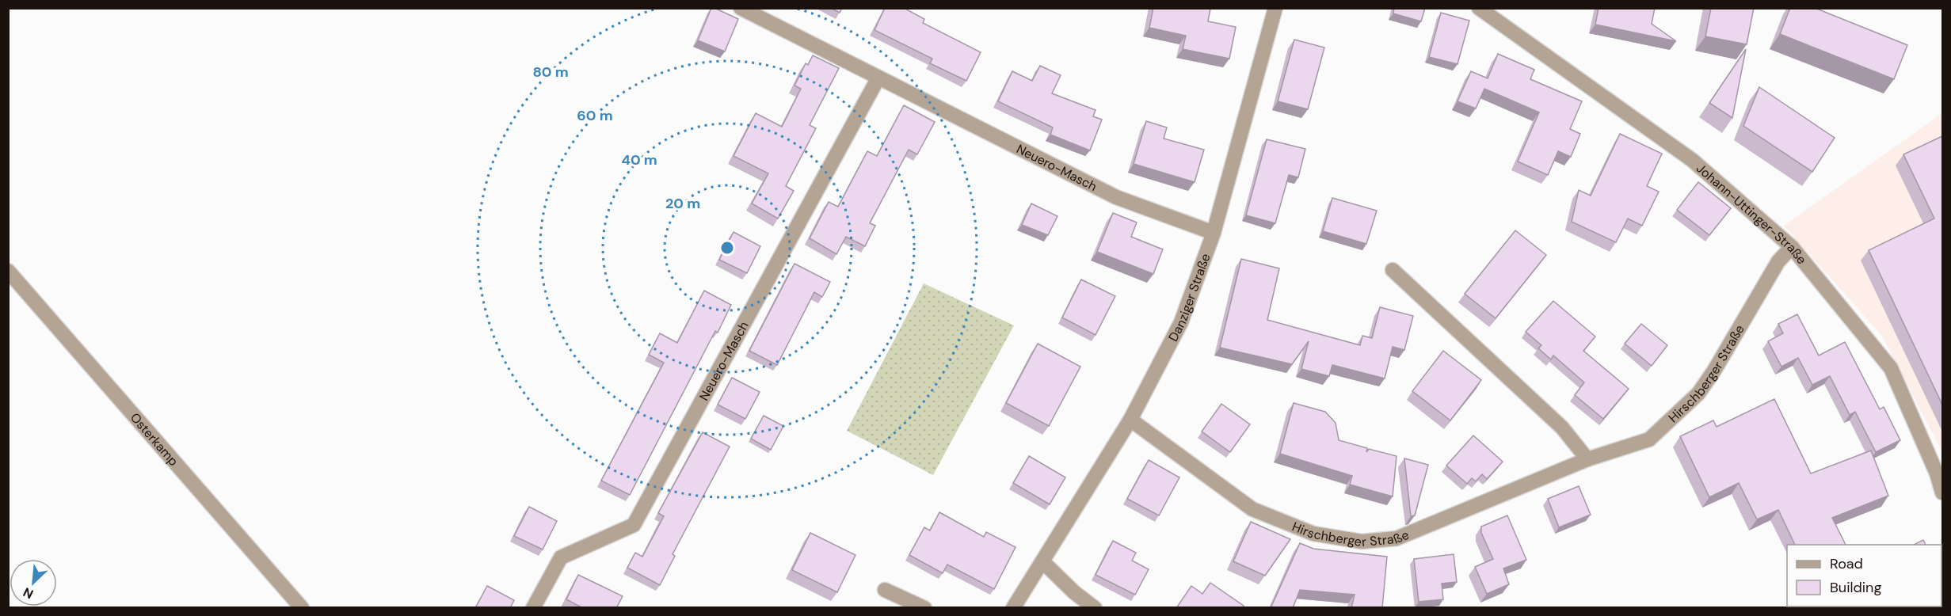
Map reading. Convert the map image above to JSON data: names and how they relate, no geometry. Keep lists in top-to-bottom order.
{
  "streets": {
    "street": [
      "Neuero-Masch",
      "Johann-Uttinger-Straße",
      "Danziger Straße",
      "Hirschberger Straße",
      "Osterkamp"
    ]
  },
  "crossings": [
    ["Neuero-Masch", "Danziger Straße"],
    ["Johann-Uttinger-Straße", "Hirschberger Straße"],
    ["Danziger Straße", "Hirschberger Straße"]
  ],
  "legend": ["Road", "Building"],
  "north": "bottom left",
  "rings": [
    "80 m",
    "60 m",
    "40 m",
    "20 m"
  ]
}
